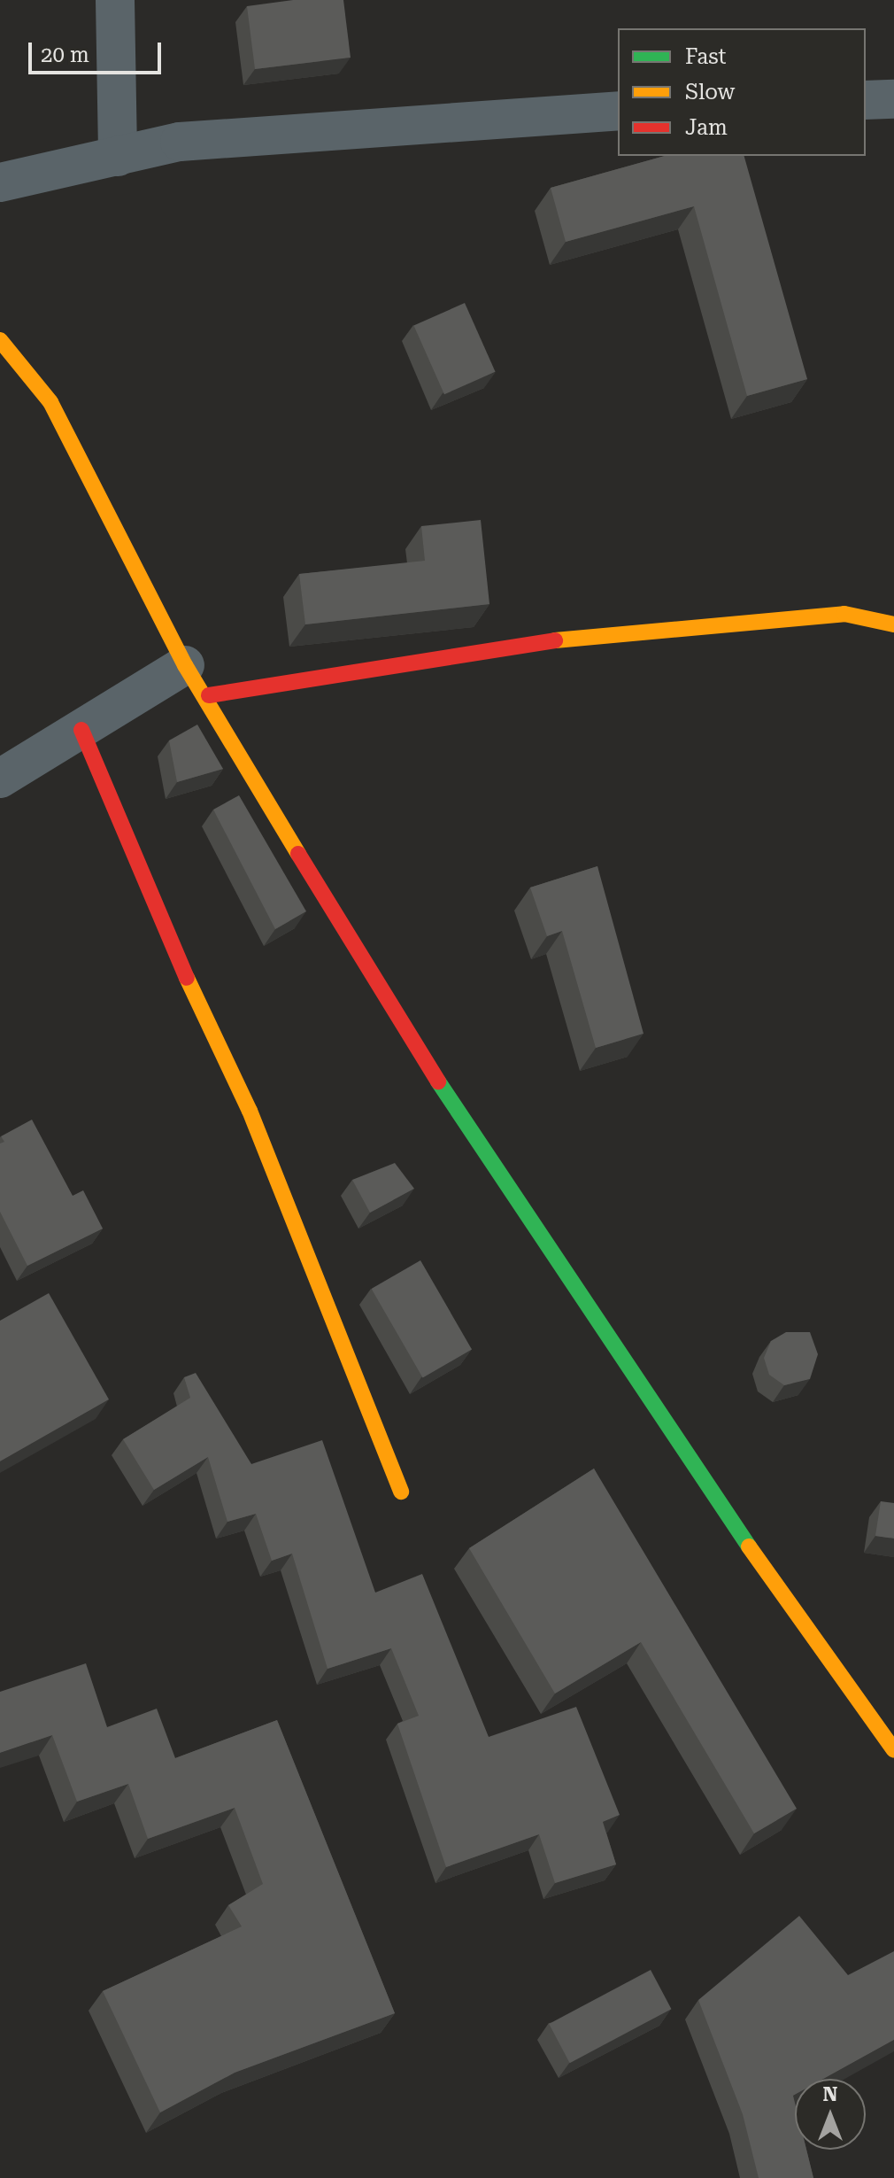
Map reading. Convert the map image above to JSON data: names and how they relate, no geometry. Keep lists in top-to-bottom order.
{
  "legend": ["Fast", "Slow", "Jam"],
  "scale_bar": "20 m",
  "north": "top"
}
